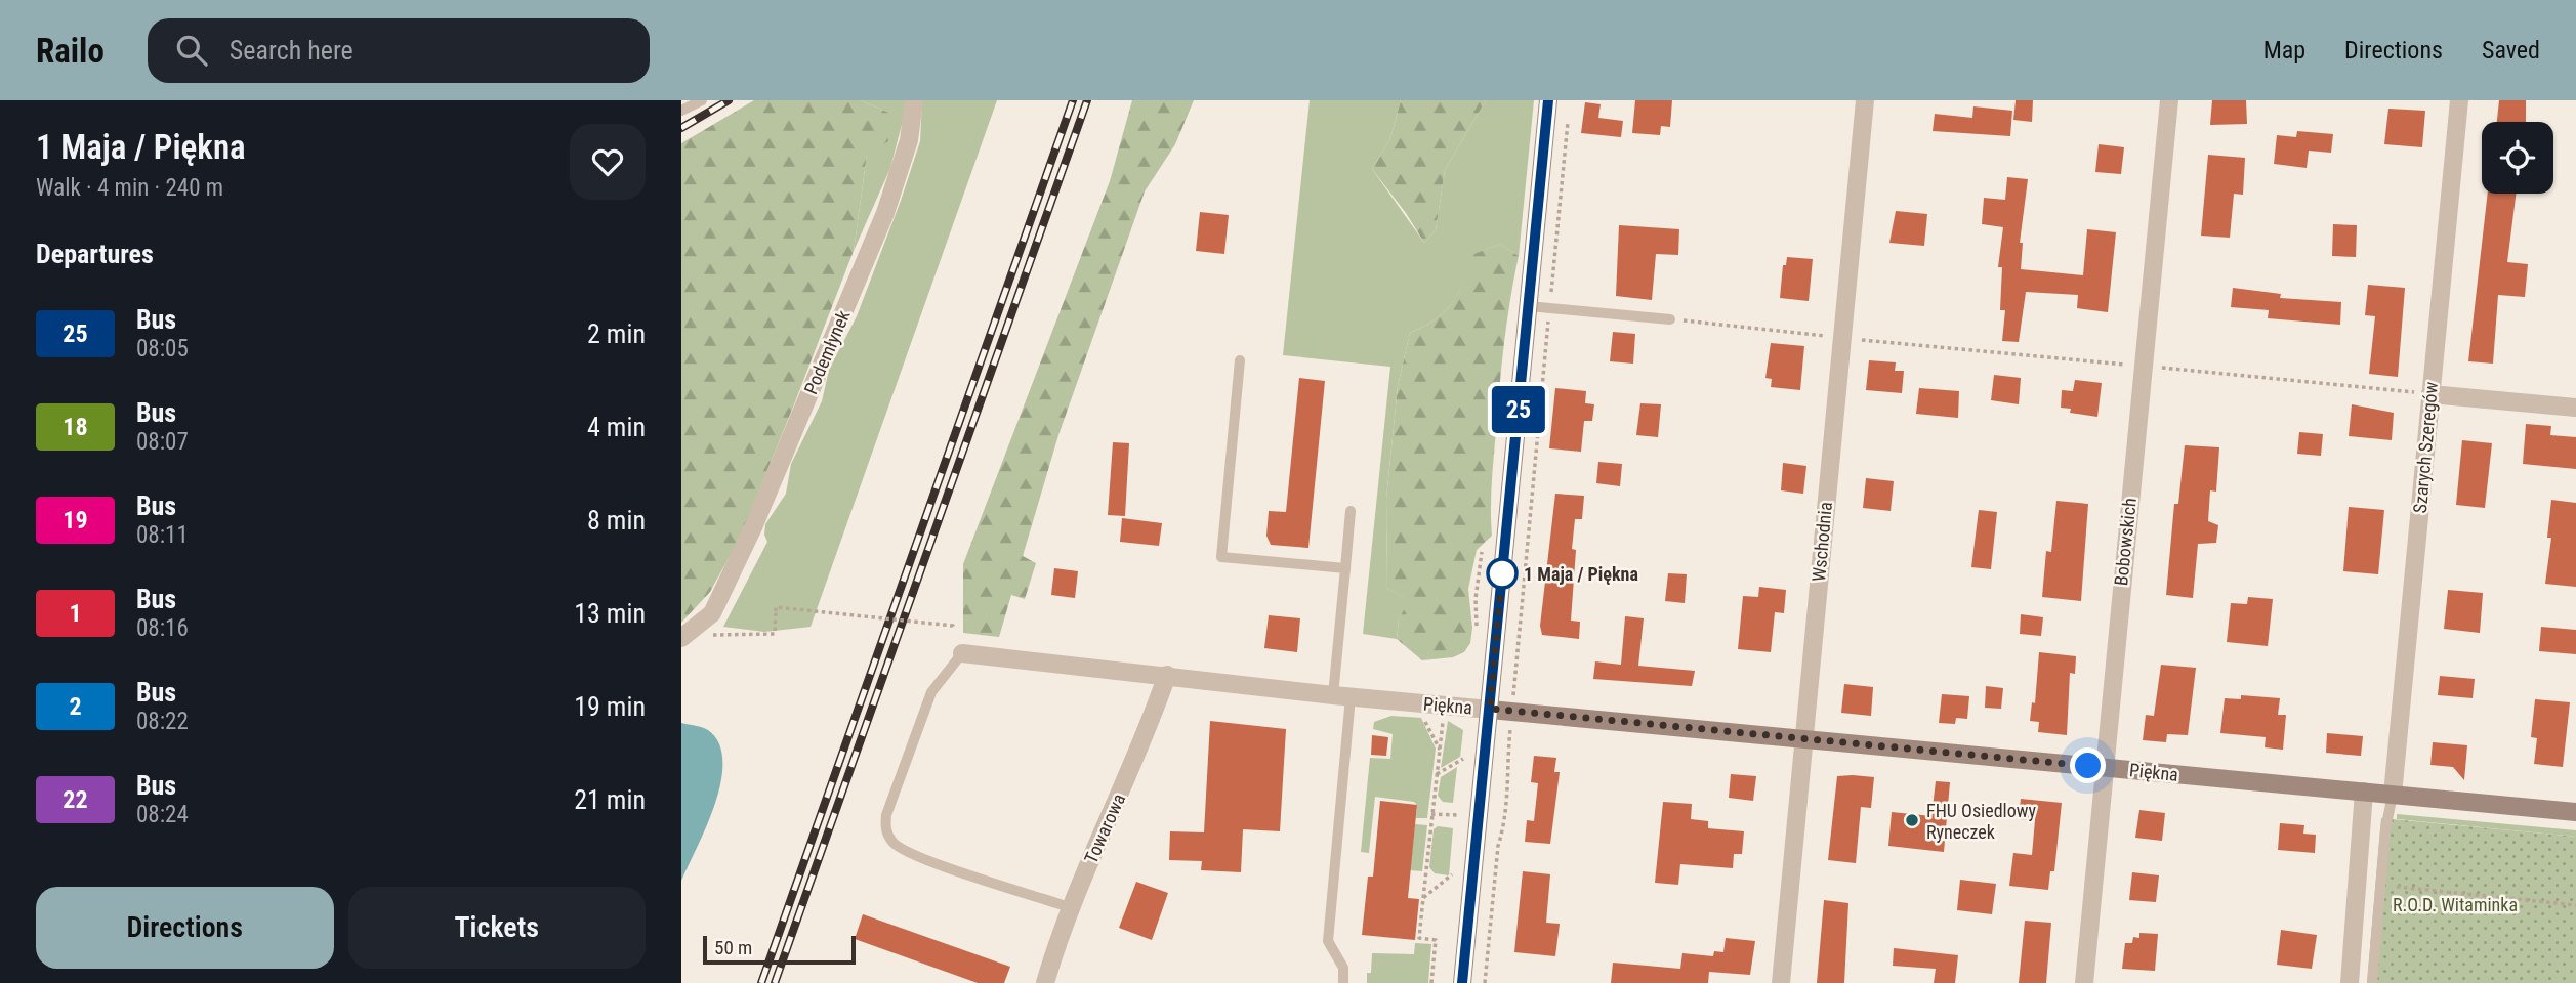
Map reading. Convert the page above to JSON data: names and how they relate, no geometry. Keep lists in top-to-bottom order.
{
  "streets": {
    "street": [
      "Podemłynek",
      "Szarych Szeregów",
      "Wschodnia",
      "Bobowskich",
      "Piękna",
      "Towarowa"
    ]
  },
  "crossings": [
    ["Szarych Szeregów", "Piękna"],
    ["Wschodnia", "Piękna"],
    ["Bobowskich", "Piękna"],
    ["Piękna", "Towarowa"]
  ],
  "parks": ["R.O.D. Witaminka"],
  "places": ["1 Maja / Piękna", "FHU Osiedlowy Ryneczek"],
  "lines": ["bus line 25"],
  "scale_bar": "50 m",
  "page": {
    "header": "Railo",
    "search": "Search here",
    "nav": ["Map", "Directions", "Saved"],
    "heading": [
      ["1 Maja / Piękna", "Walk · 4 min · 240 m"],
      "Departures"
    ],
    "on_map": "25",
    "list": [
      {
        "mark": "25",
        "name": "Bus",
        "note": "08:05",
        "value": "2 min"
      },
      {
        "mark": "18",
        "name": "Bus",
        "note": "08:07",
        "value": "4 min"
      },
      {
        "mark": "19",
        "name": "Bus",
        "note": "08:11",
        "value": "8 min"
      },
      {
        "mark": "1",
        "name": "Bus",
        "note": "08:16",
        "value": "13 min"
      },
      {
        "mark": "2",
        "name": "Bus",
        "note": "08:22",
        "value": "19 min"
      },
      {
        "mark": "22",
        "name": "Bus",
        "note": "08:24",
        "value": "21 min"
      }
    ],
    "buttons": ["Directions", "Tickets"],
    "scale": "50 m"
  }
}
